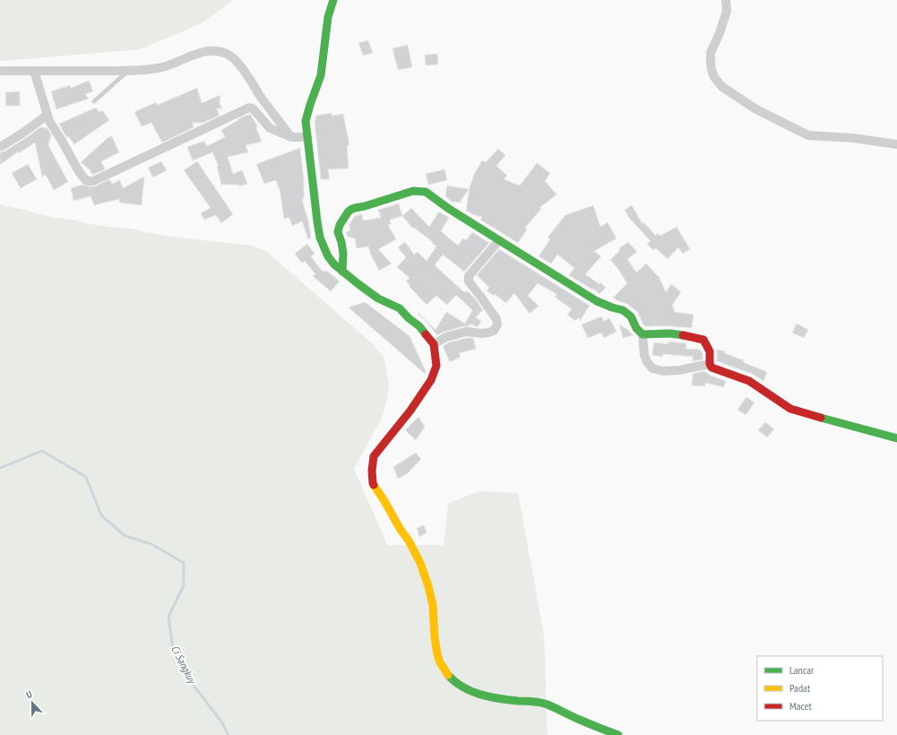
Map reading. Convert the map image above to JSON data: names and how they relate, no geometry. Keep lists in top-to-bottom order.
{
  "water": ["Ci Sangkuy"],
  "legend": ["Lancar", "Padat", "Macet"],
  "north": "top"
}
